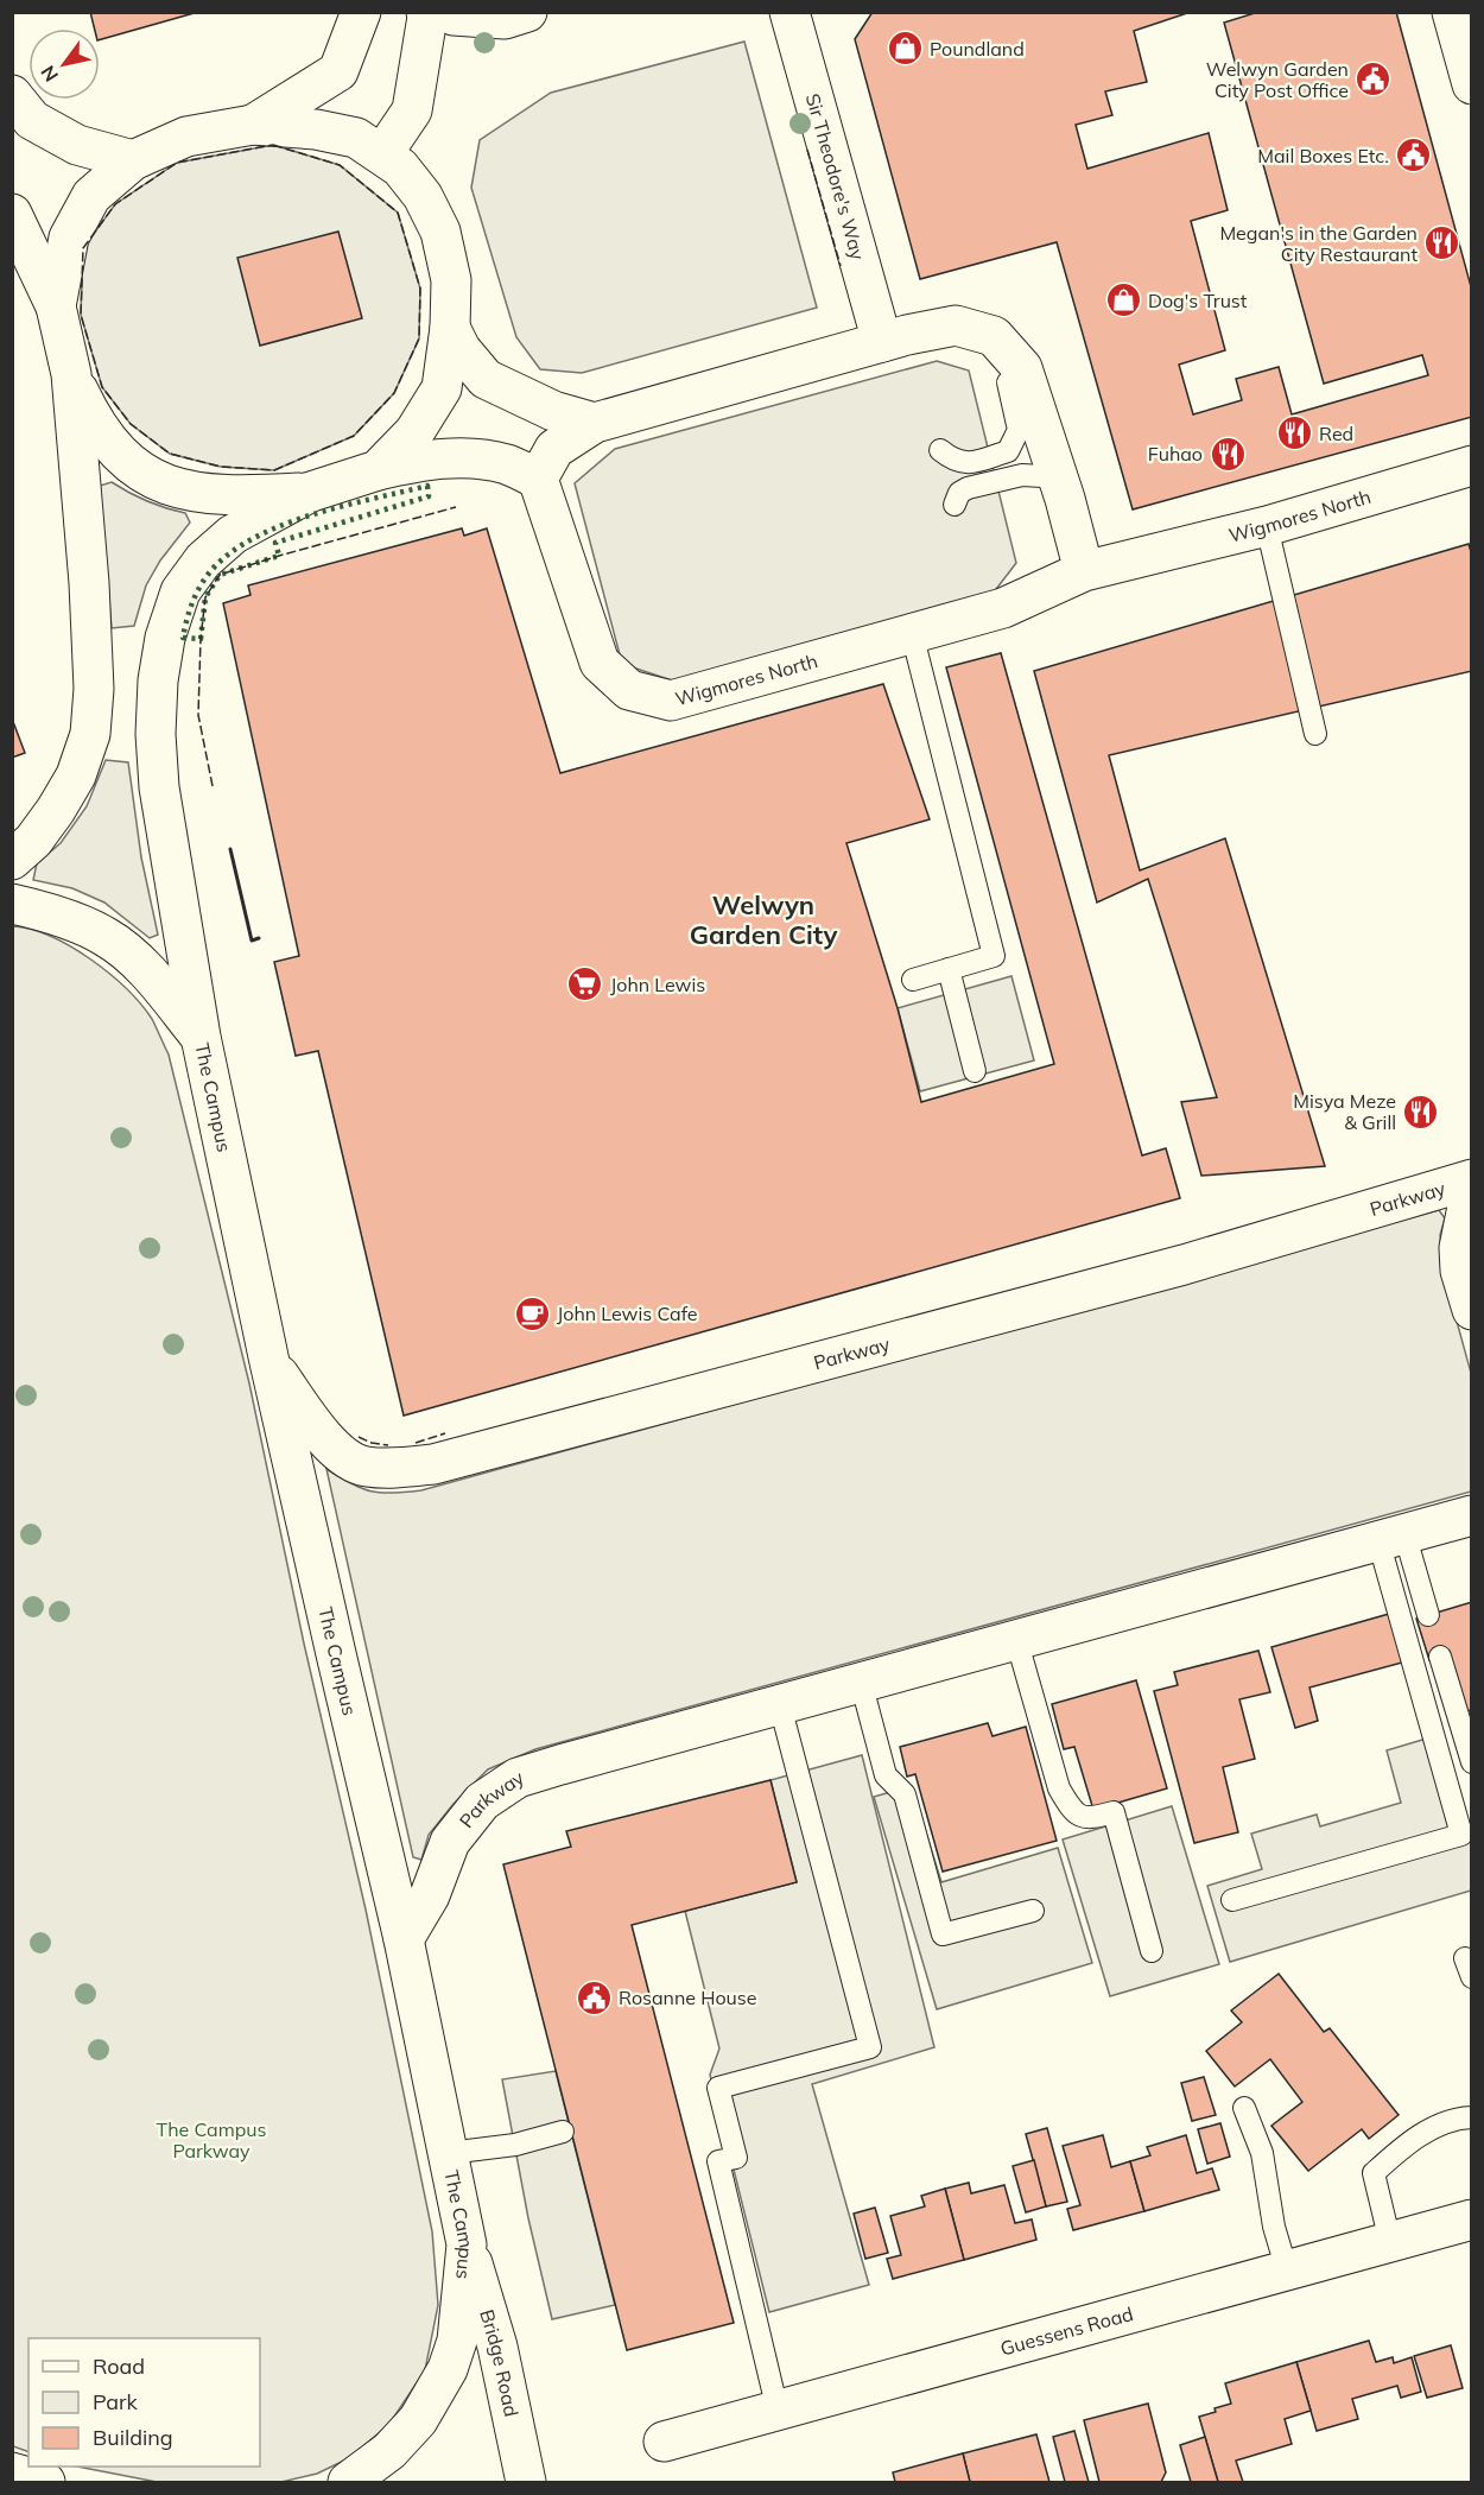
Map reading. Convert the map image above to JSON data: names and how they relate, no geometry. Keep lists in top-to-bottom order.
{
  "streets": {
    "street": [
      "Sir Theodore's Way",
      "Wigmores North",
      "The Campus",
      "Parkway",
      "Guessens Road",
      "Bridge Road"
    ]
  },
  "crossings": [
    ["The Campus", "Parkway"],
    ["The Campus", "Bridge Road"]
  ],
  "districts": ["Welwyn Garden City"],
  "parks": ["The Campus Parkway"],
  "places": {
    "shop": ["Poundland", "Dog's Trust"],
    "public building": ["Welwyn Garden City Post Office", "Mail Boxes Etc.", "Rosanne House"],
    "restaurant": [
      "Megan's in the Garden City Restaurant",
      "Red",
      "Fuhao",
      "Misya Meze & Grill"
    ],
    "supermarket": ["John Lewis"],
    "cafe": ["John Lewis Cafe"]
  },
  "legend": ["Road", "Park", "Building"],
  "north": "bottom left"
}
